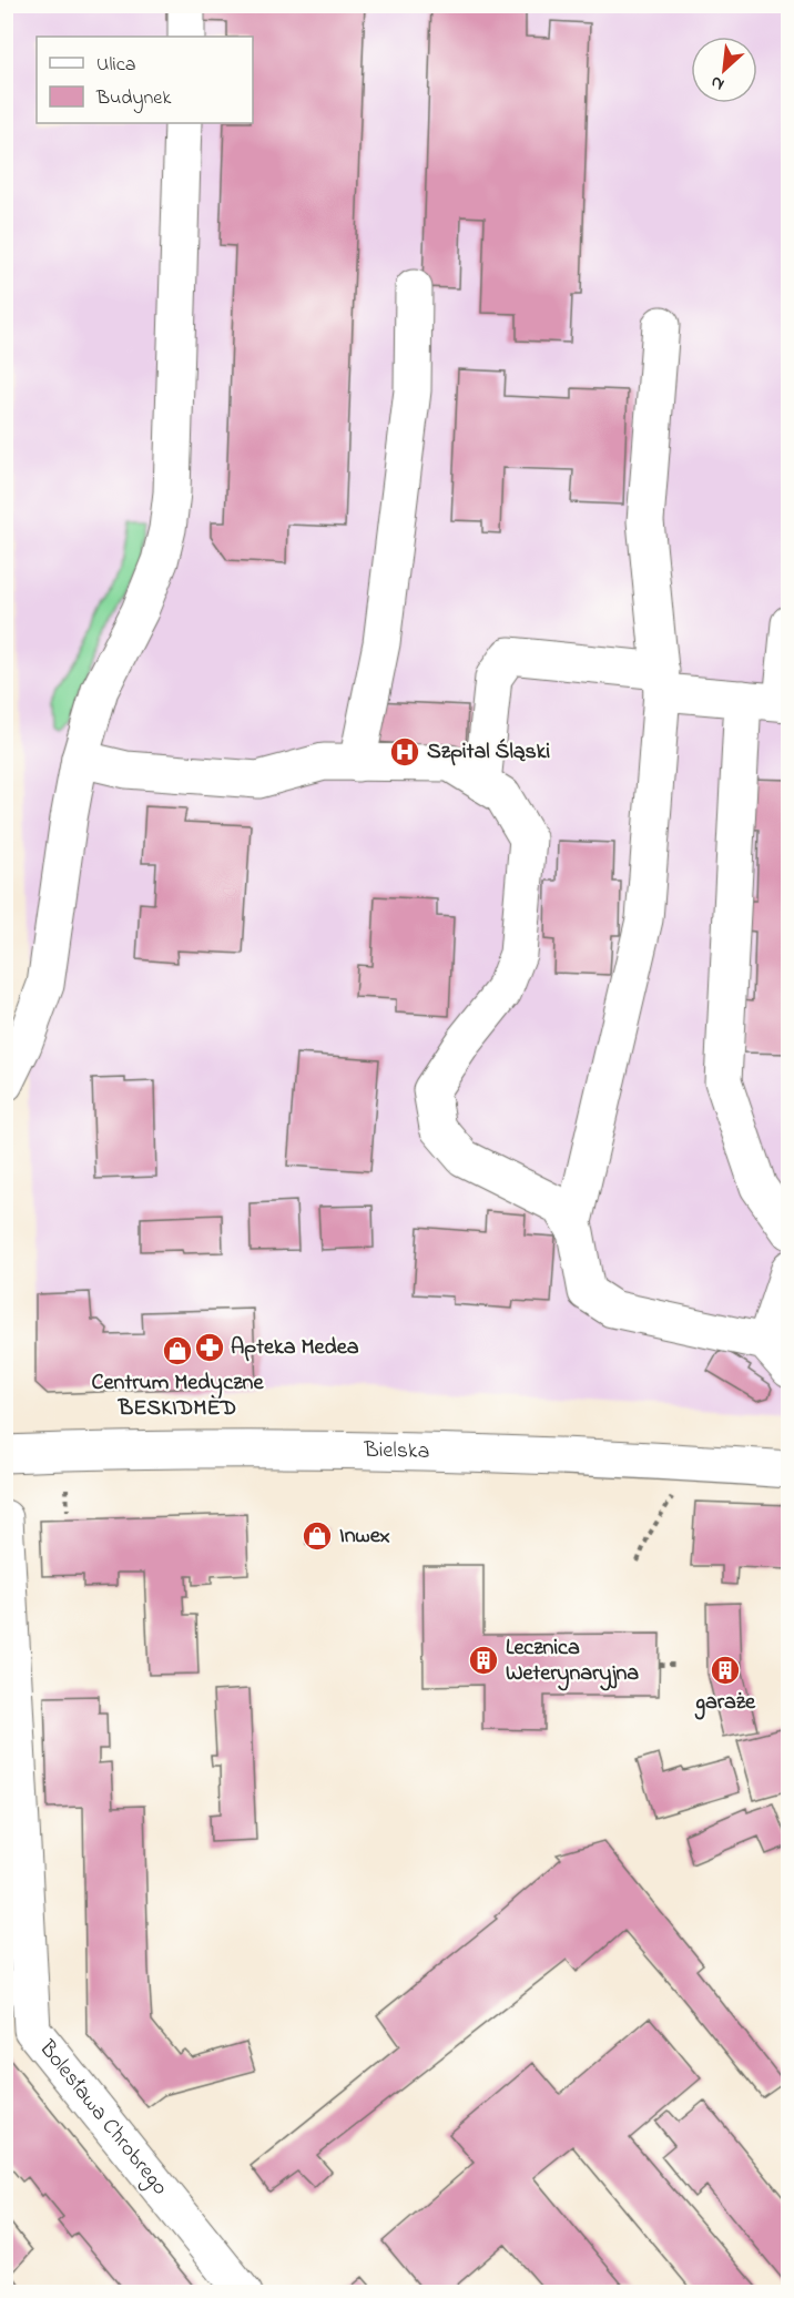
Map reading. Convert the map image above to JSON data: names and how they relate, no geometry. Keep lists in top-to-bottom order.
{
  "streets": {
    "street": ["Bielska", "Bolesława Chrobrego"]
  },
  "places": {
    "hospital": ["Szpital Śląski"],
    "pharmacy": ["Apteka Medea"],
    "shop": ["Centrum Medyczne BESKIDMED", "Inwex"],
    "building": ["Lecznica Weterynaryjna", "garaże"]
  },
  "legend": ["Ulica", "Budynek"],
  "north": "bottom left"
}
